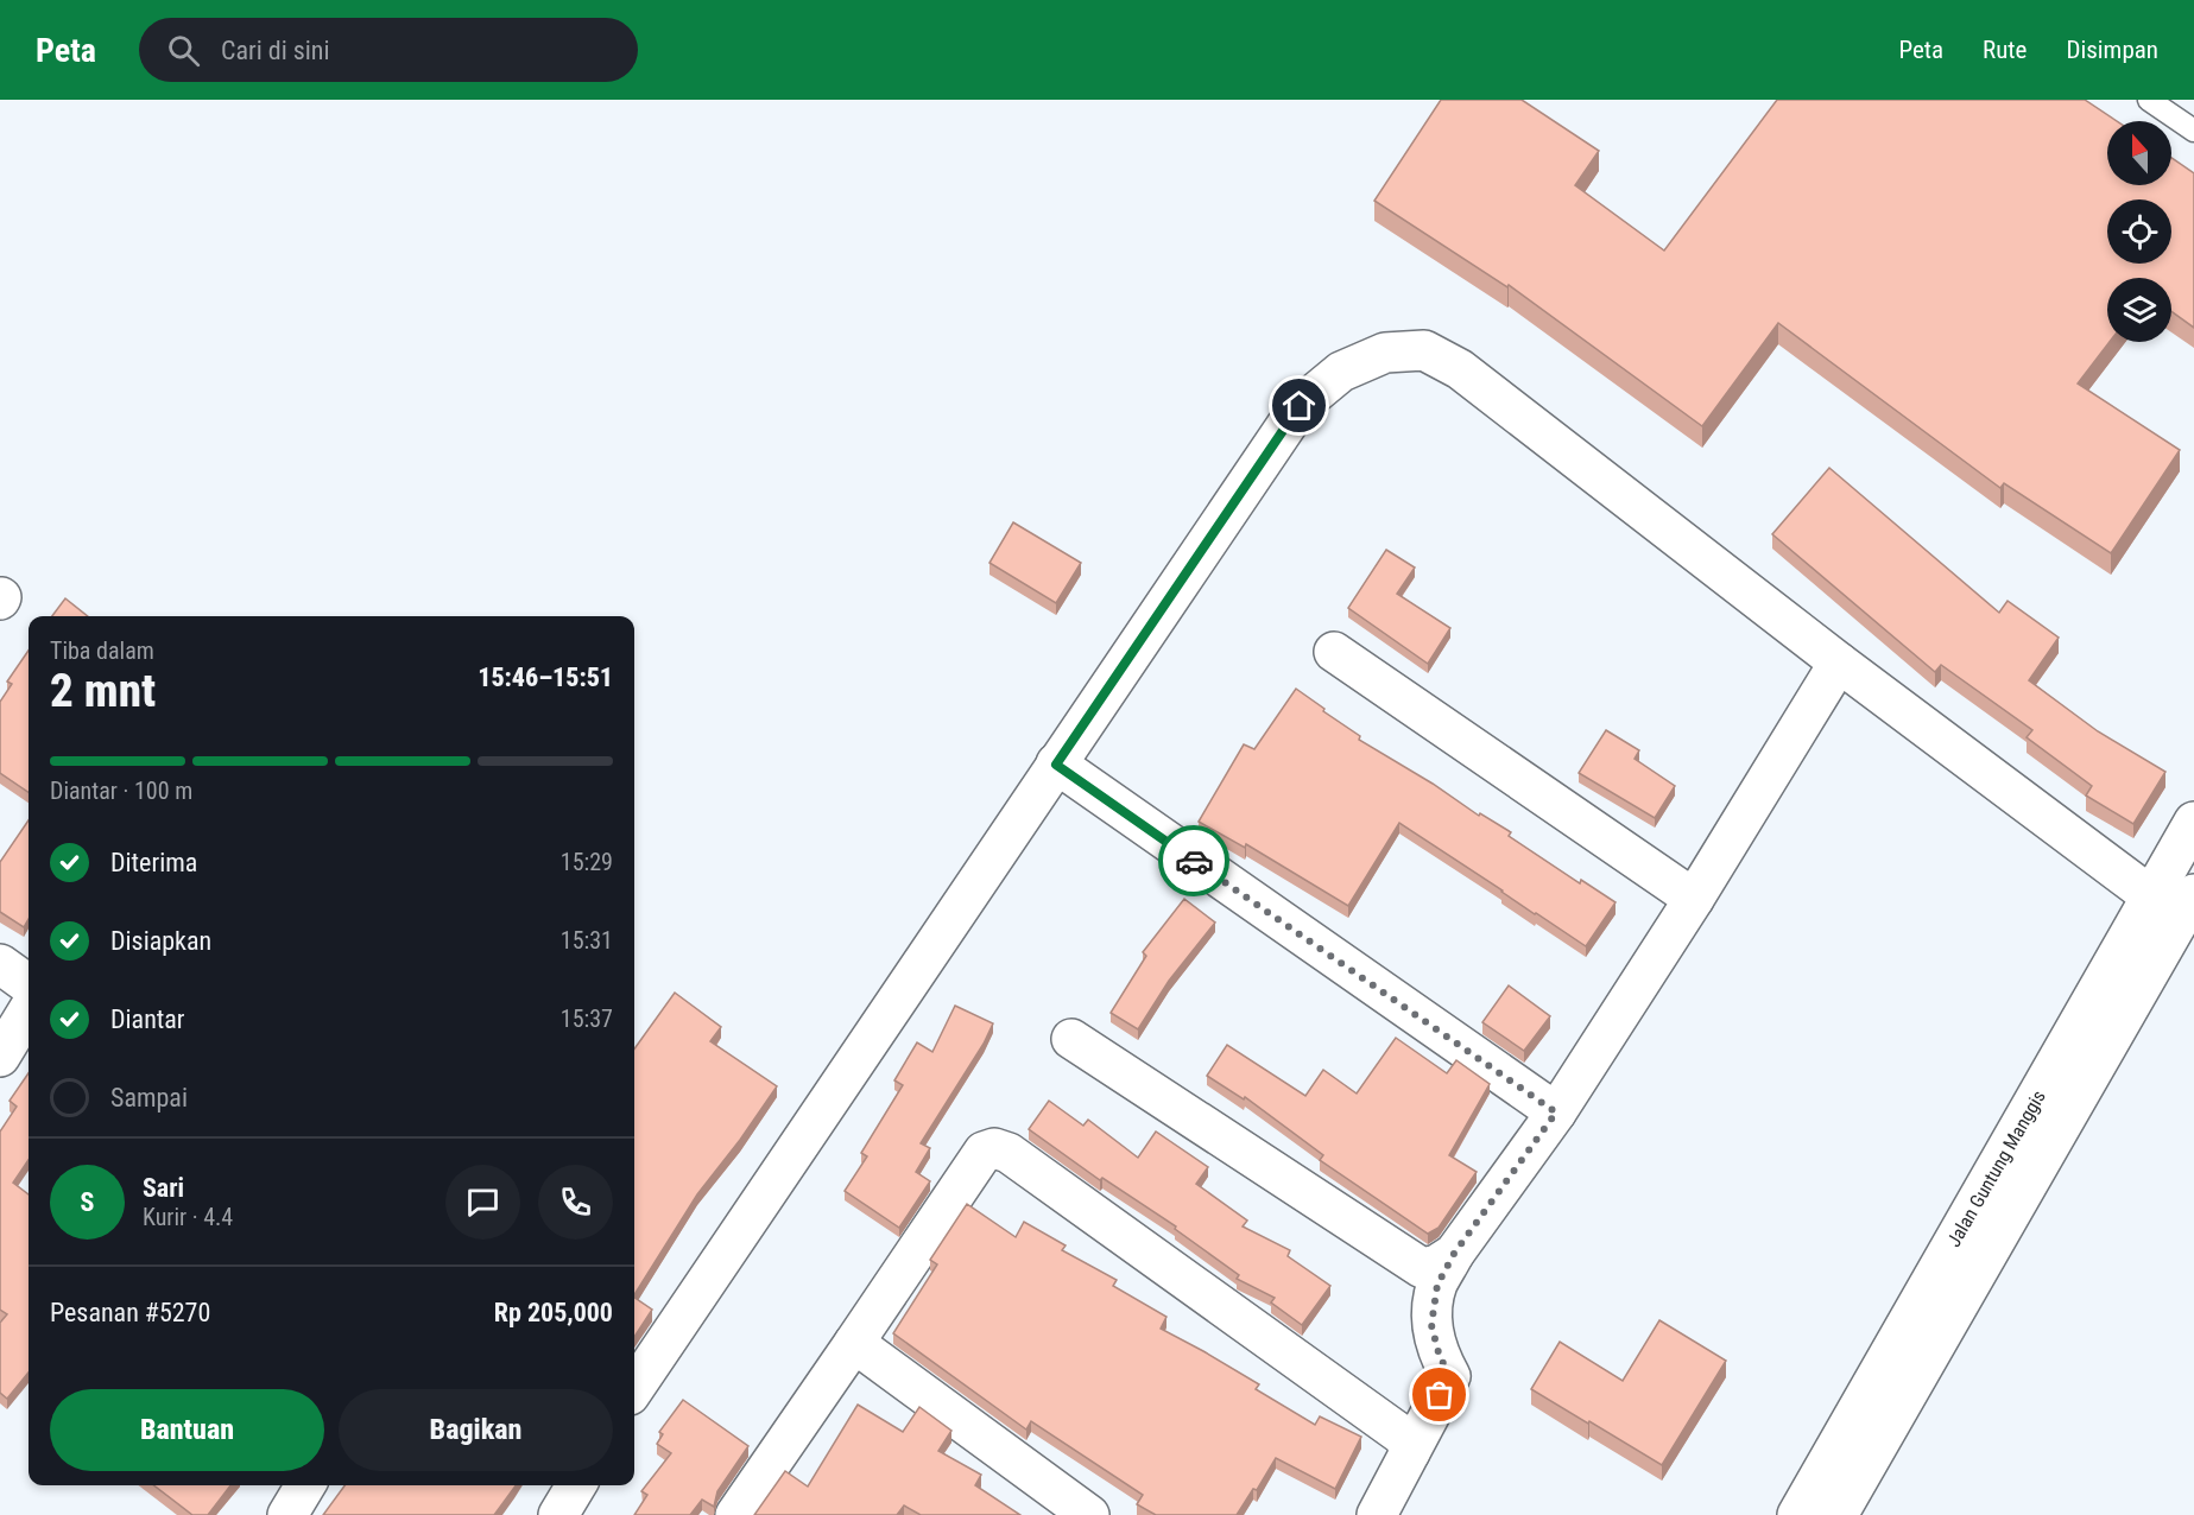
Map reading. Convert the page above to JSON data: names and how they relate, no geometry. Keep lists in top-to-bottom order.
{
  "streets": {
    "street": ["Jalan Guntung Manggis"]
  },
  "north": "top",
  "page": {
    "header": "Peta",
    "search": "Cari di sini",
    "nav": ["Peta", "Rute", "Disimpan"],
    "heading": ["2 mnt", "Tiba dalam", "15:46–15:51"],
    "panel": [
      "Sari",
      "Kurir · 4.4",
      "Pesanan #5270",
      "Rp 205,000"
    ],
    "bar": "Diantar · 100 m",
    "list": [
      ["Diterima", "15:29"],
      ["Disiapkan", "15:31"],
      ["Diantar", "15:37"],
      "Sampai"
    ],
    "round": "S",
    "buttons": ["Bantuan", "Bagikan"]
  }
}
